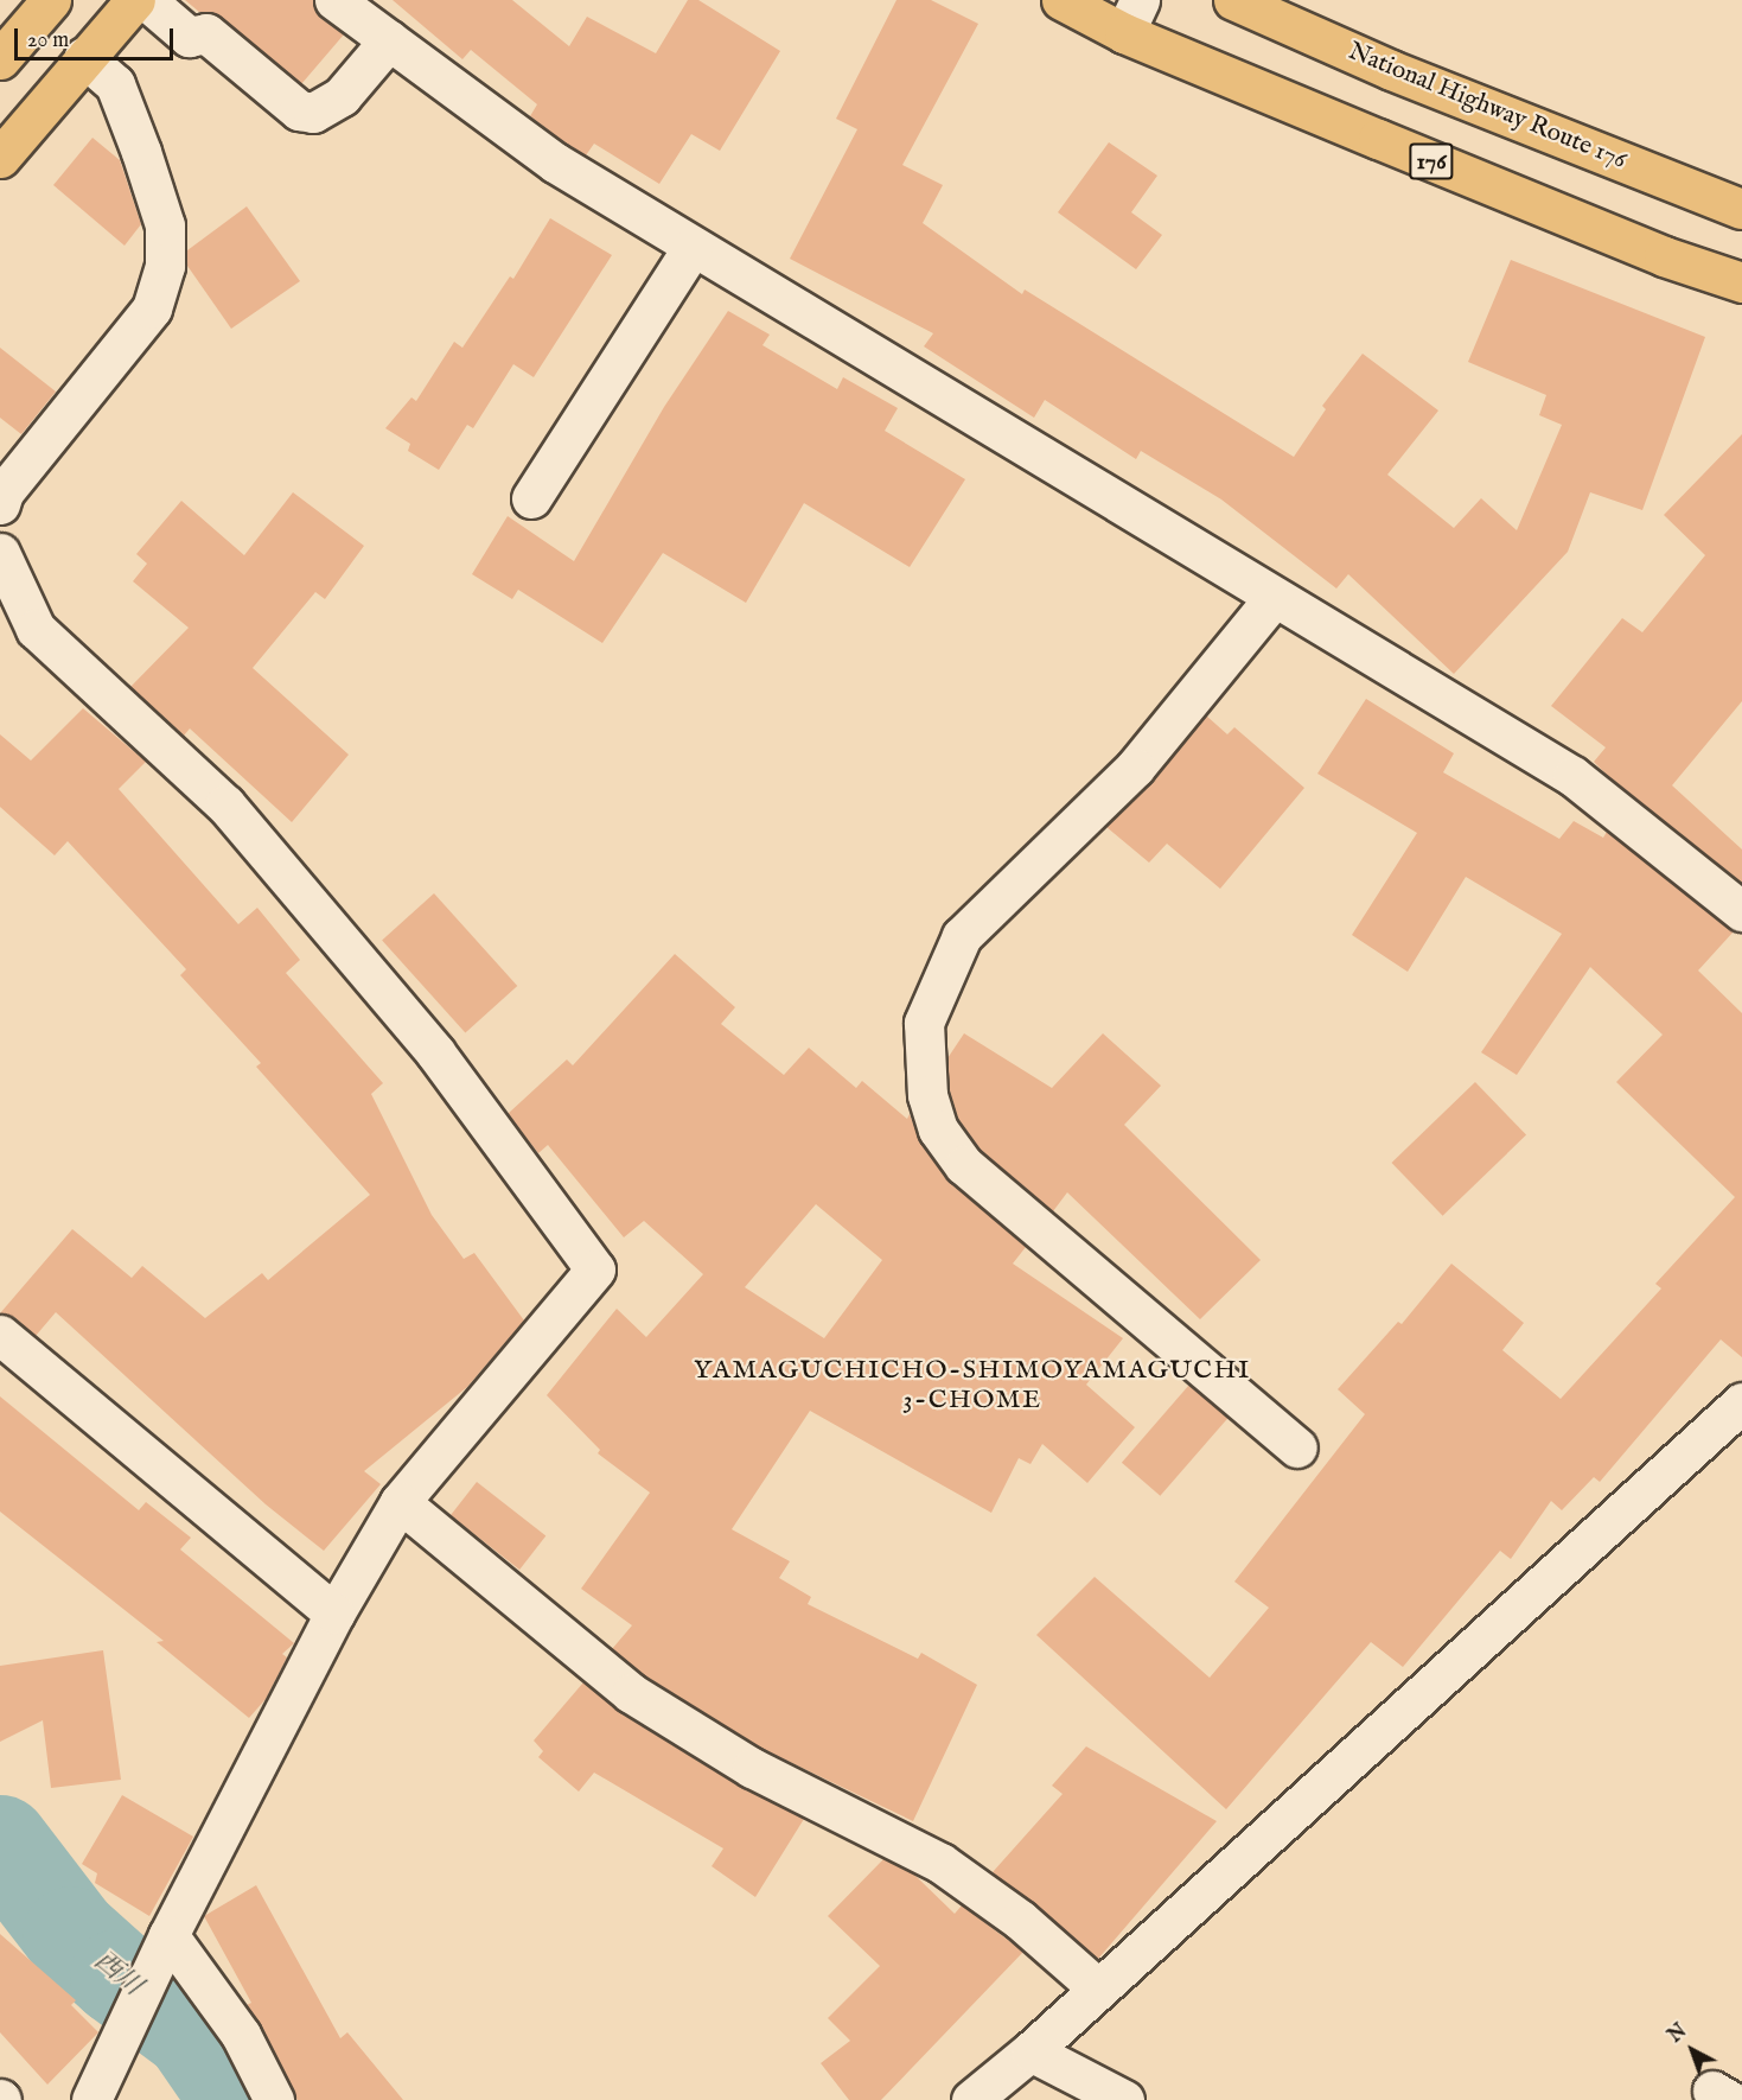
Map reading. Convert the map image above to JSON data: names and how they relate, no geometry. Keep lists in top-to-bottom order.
{
  "streets": {
    "main road": ["National Highway Route 176", "176"]
  },
  "districts": ["YAMAGUCHICHO-SHIMOYAMAGUCHI 3-CHOME"],
  "water": ["西川"],
  "scale_bar": "20 m",
  "north": "top left"
}
